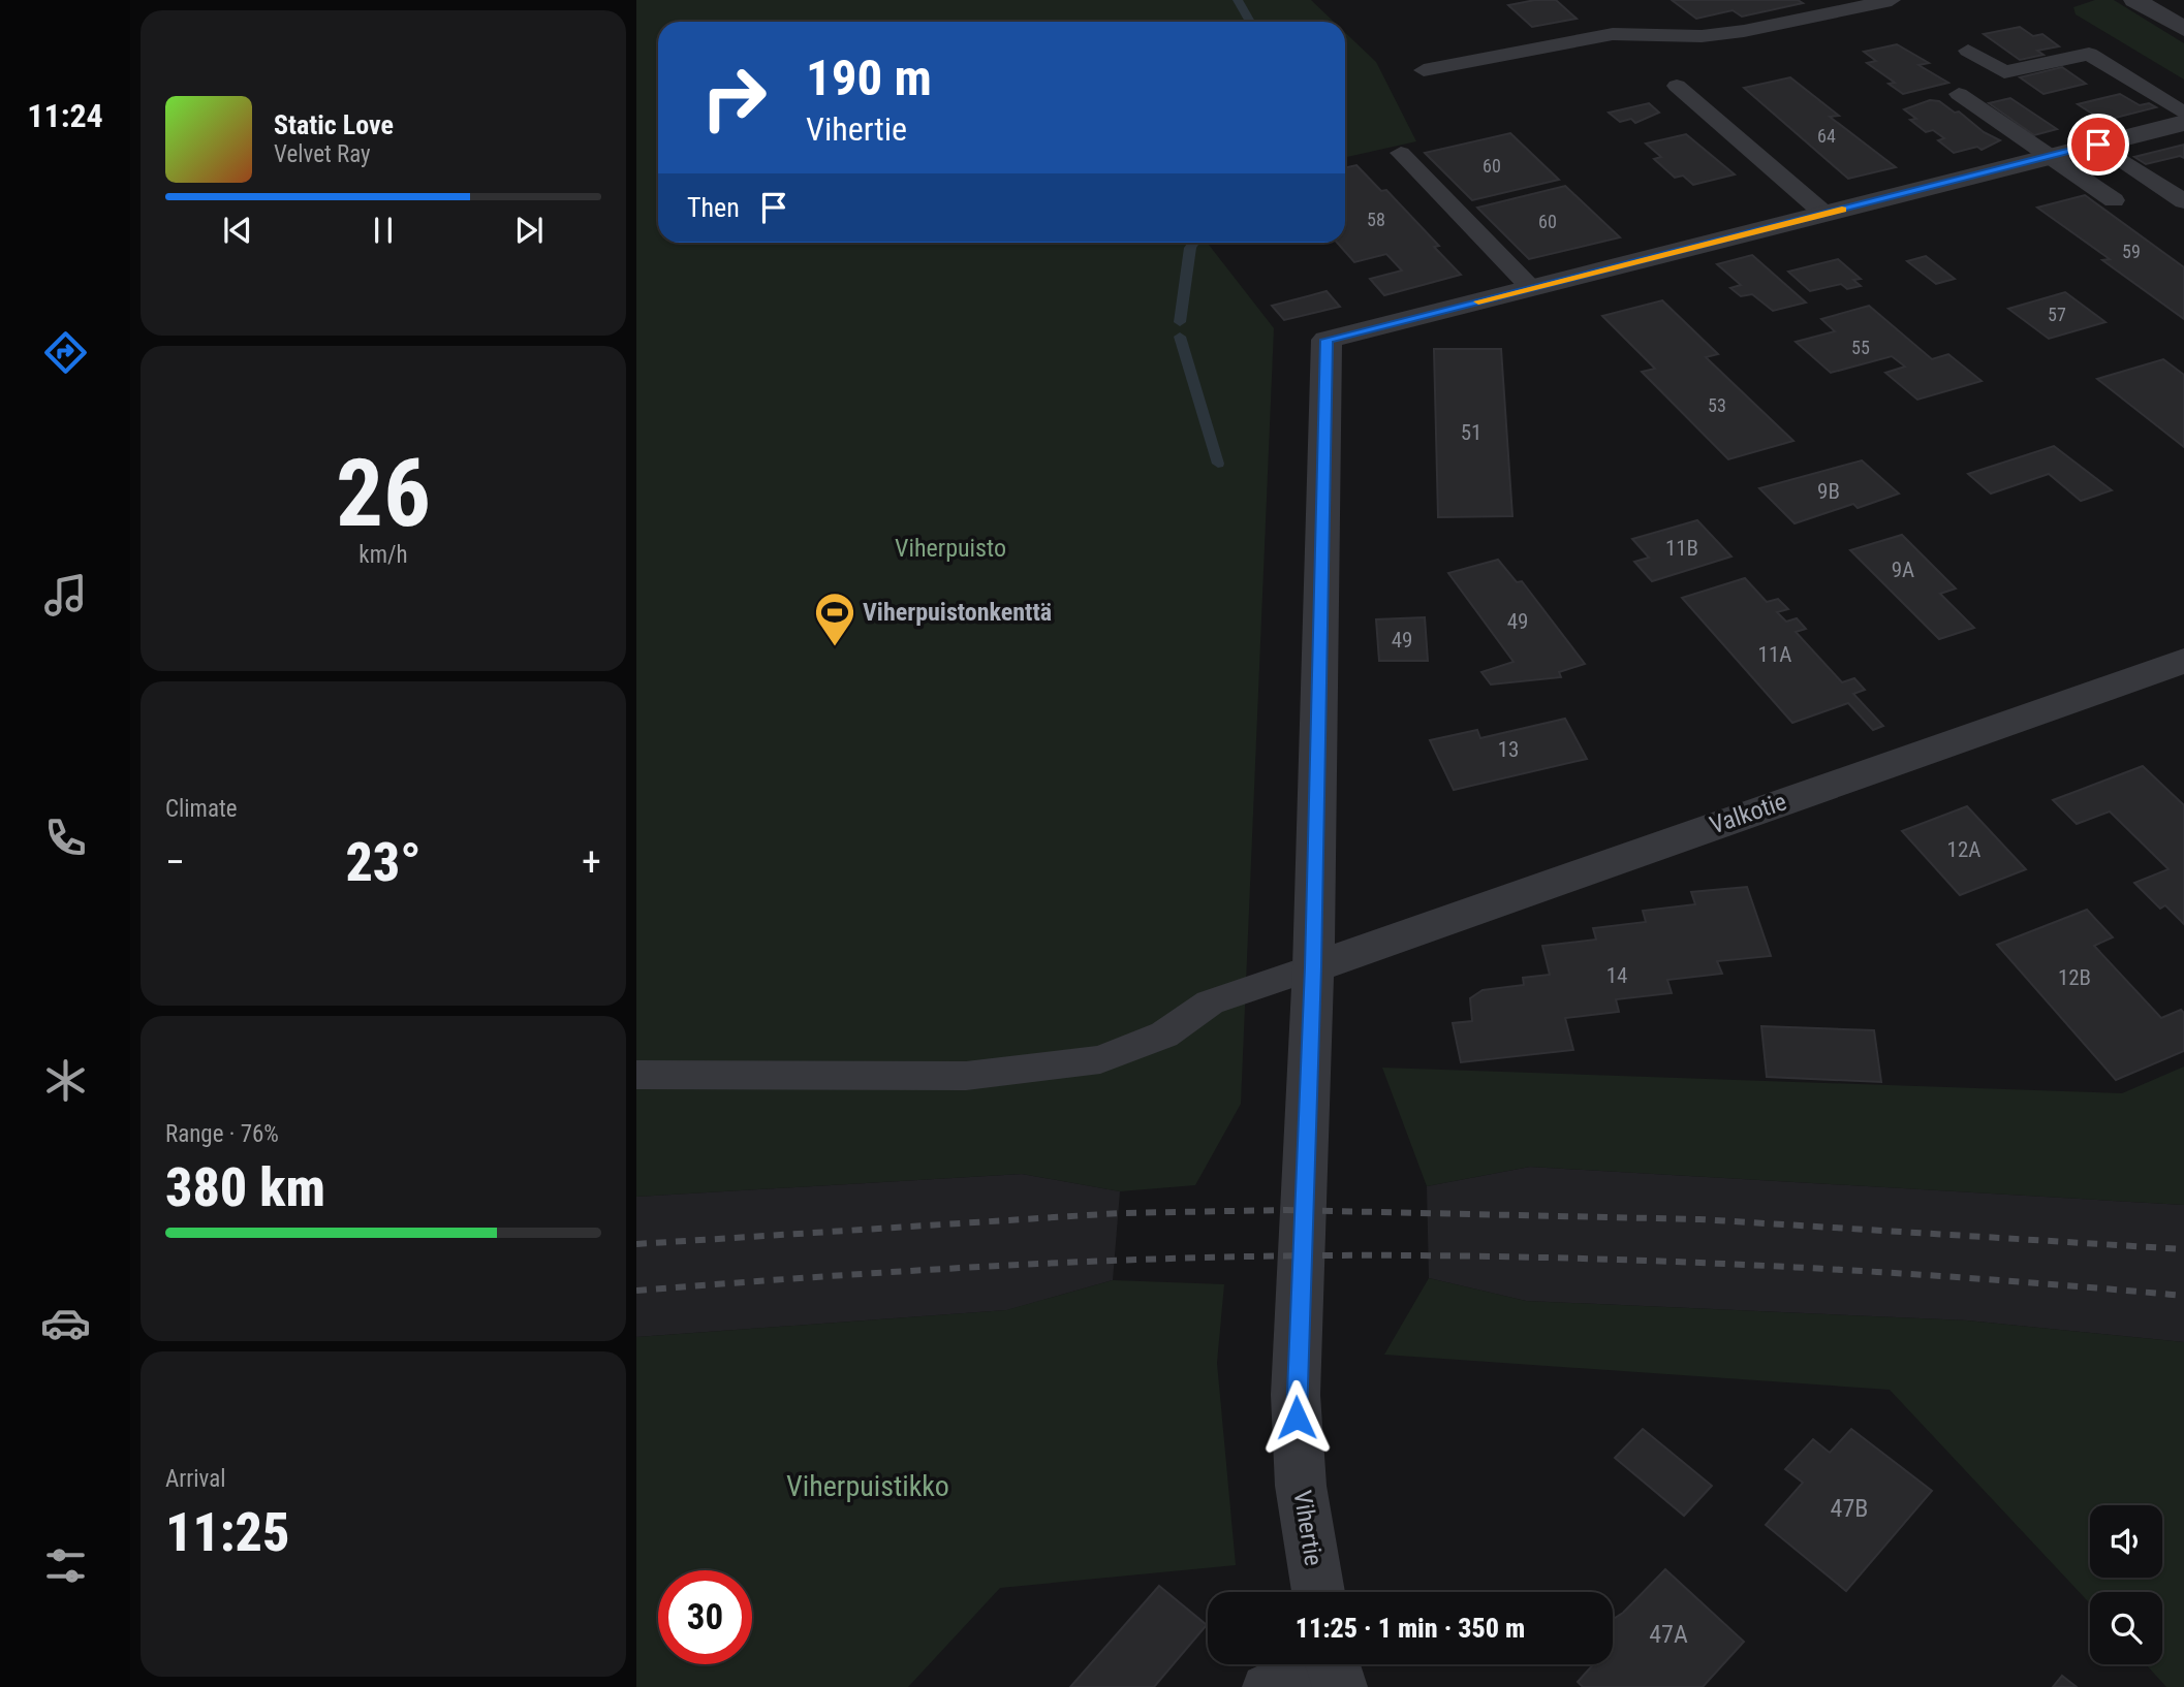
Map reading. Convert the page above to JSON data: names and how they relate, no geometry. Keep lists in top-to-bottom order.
{
  "streets": {
    "street": ["Valkotie", "Vihertie"]
  },
  "crossings": [
    ["Valkotie", "Vihertie"]
  ],
  "parks": ["Viherpuisto", "Viherpuistikko"],
  "places": {
    "sports": ["Viherpuistonkenttä"]
  },
  "house_numbers": [
    "64",
    "60",
    "58",
    "60",
    "59",
    "57",
    "55",
    "53",
    "51",
    "9B",
    "11B",
    "9A",
    "49",
    "49",
    "11A",
    "13",
    "12A",
    "14",
    "12B",
    "47B",
    "47A"
  ],
  "page": {
    "tabs": "11:24",
    "turn": ["190 m", "Vihertie"],
    "song": ["Static Love", "Velvet Ray"],
    "then": "Then",
    "tile": [
      ["26", "km/h"],
      "Climate",
      ["Range · 76%", "380 km"],
      ["Arrival", "11:25"]
    ],
    "heat": ["−", "23°", "+"],
    "limit": "30",
    "trip": "11:25 · 1 min · 350 m"
  }
}
